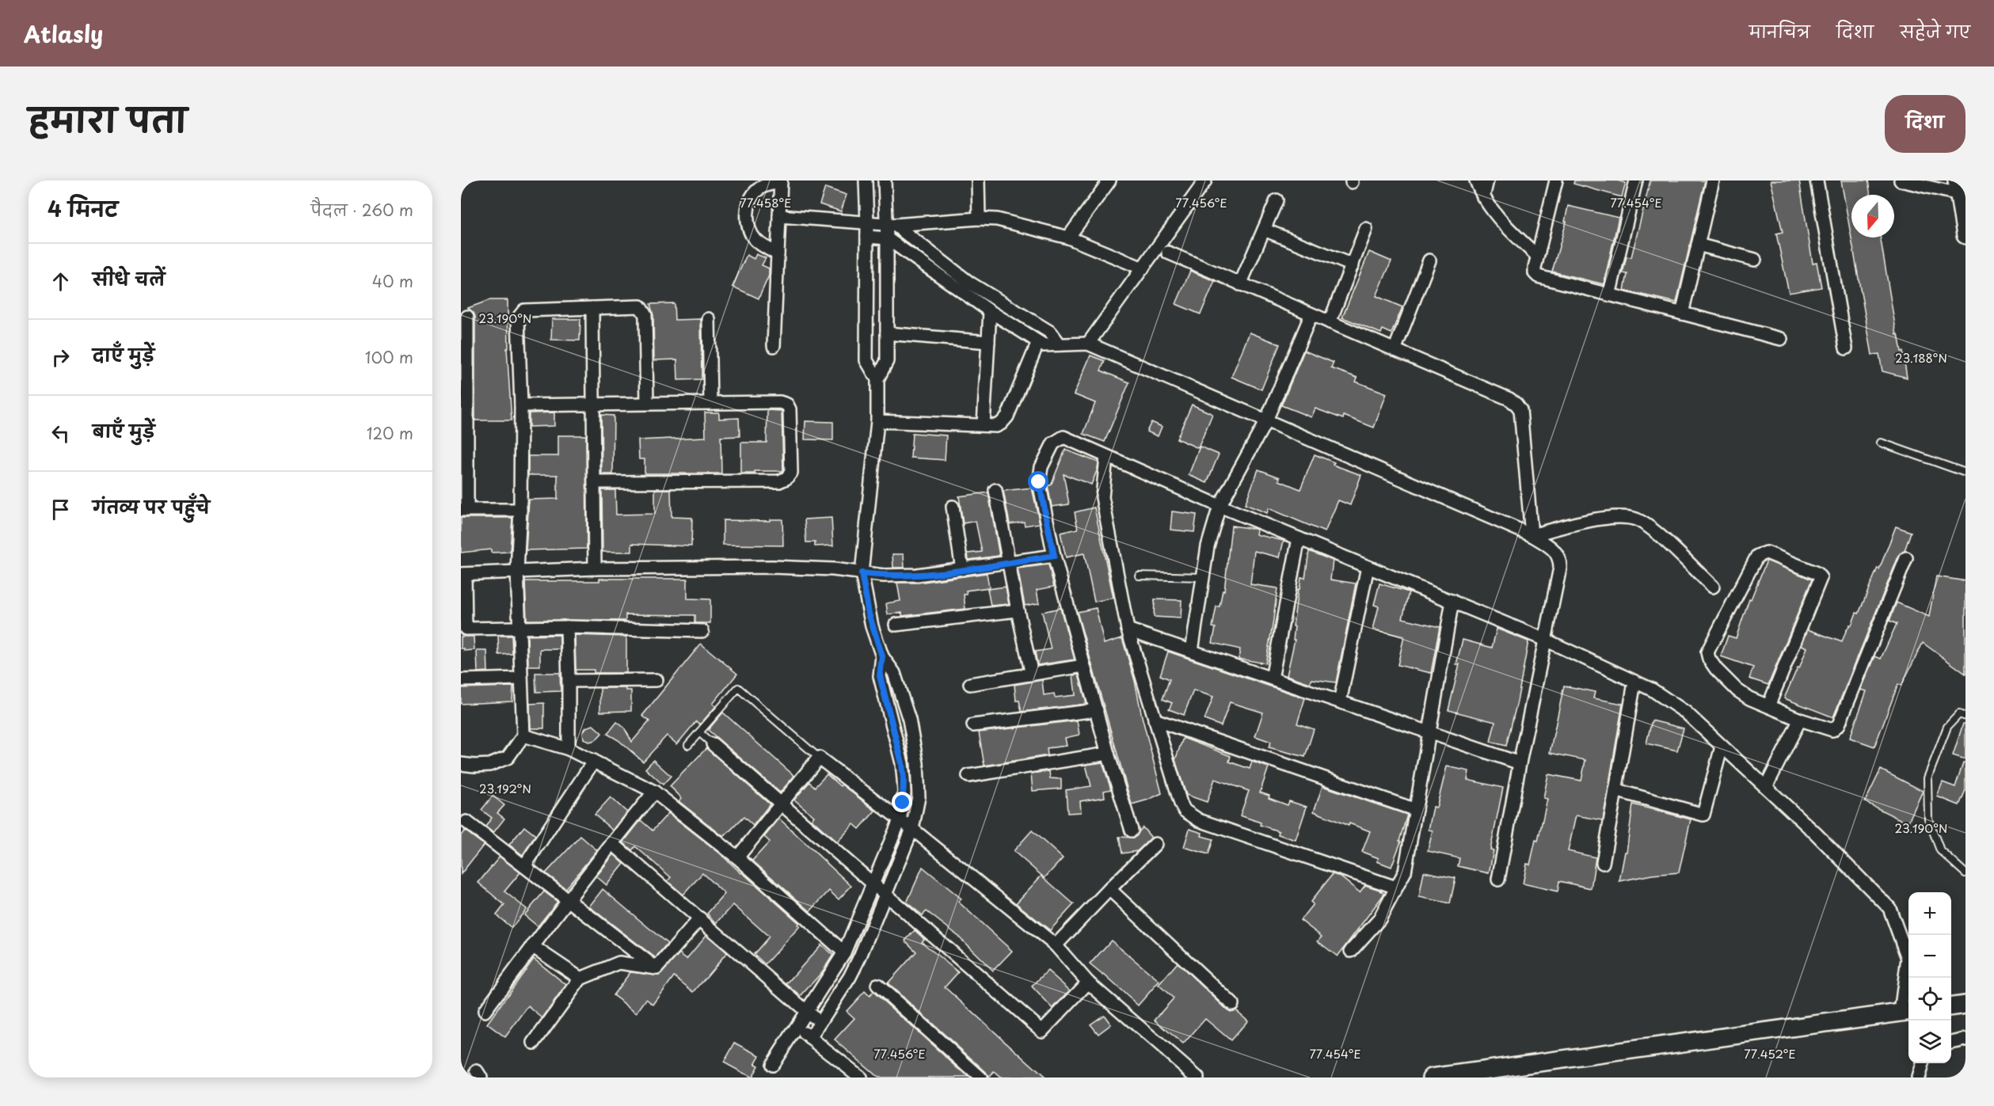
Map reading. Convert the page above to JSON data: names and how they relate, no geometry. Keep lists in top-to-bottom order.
{
  "north": "bottom",
  "page": {
    "header": "Atlasly",
    "nav": ["मानचित्र", "दिशा", "सहेजे गए"],
    "title": "हमारा पता",
    "buttons": "दिशा",
    "heading": ["4 मिनट", "पैदल · 260 m"],
    "list": [
      ["सीधे चलें", "40 m"],
      ["दाएँ मुड़ें", "100 m"],
      ["बाएँ मुड़ें", "120 m"],
      "गंतव्य पर पहुँचे"
    ],
    "map_buttons": ["+", "−"]
  },
  "coordinates": [
    "77.458°E",
    "77.456°E",
    "77.454°E",
    "23.190°N",
    "23.188°N",
    "23.192°N",
    "77.452°E"
  ]
}
